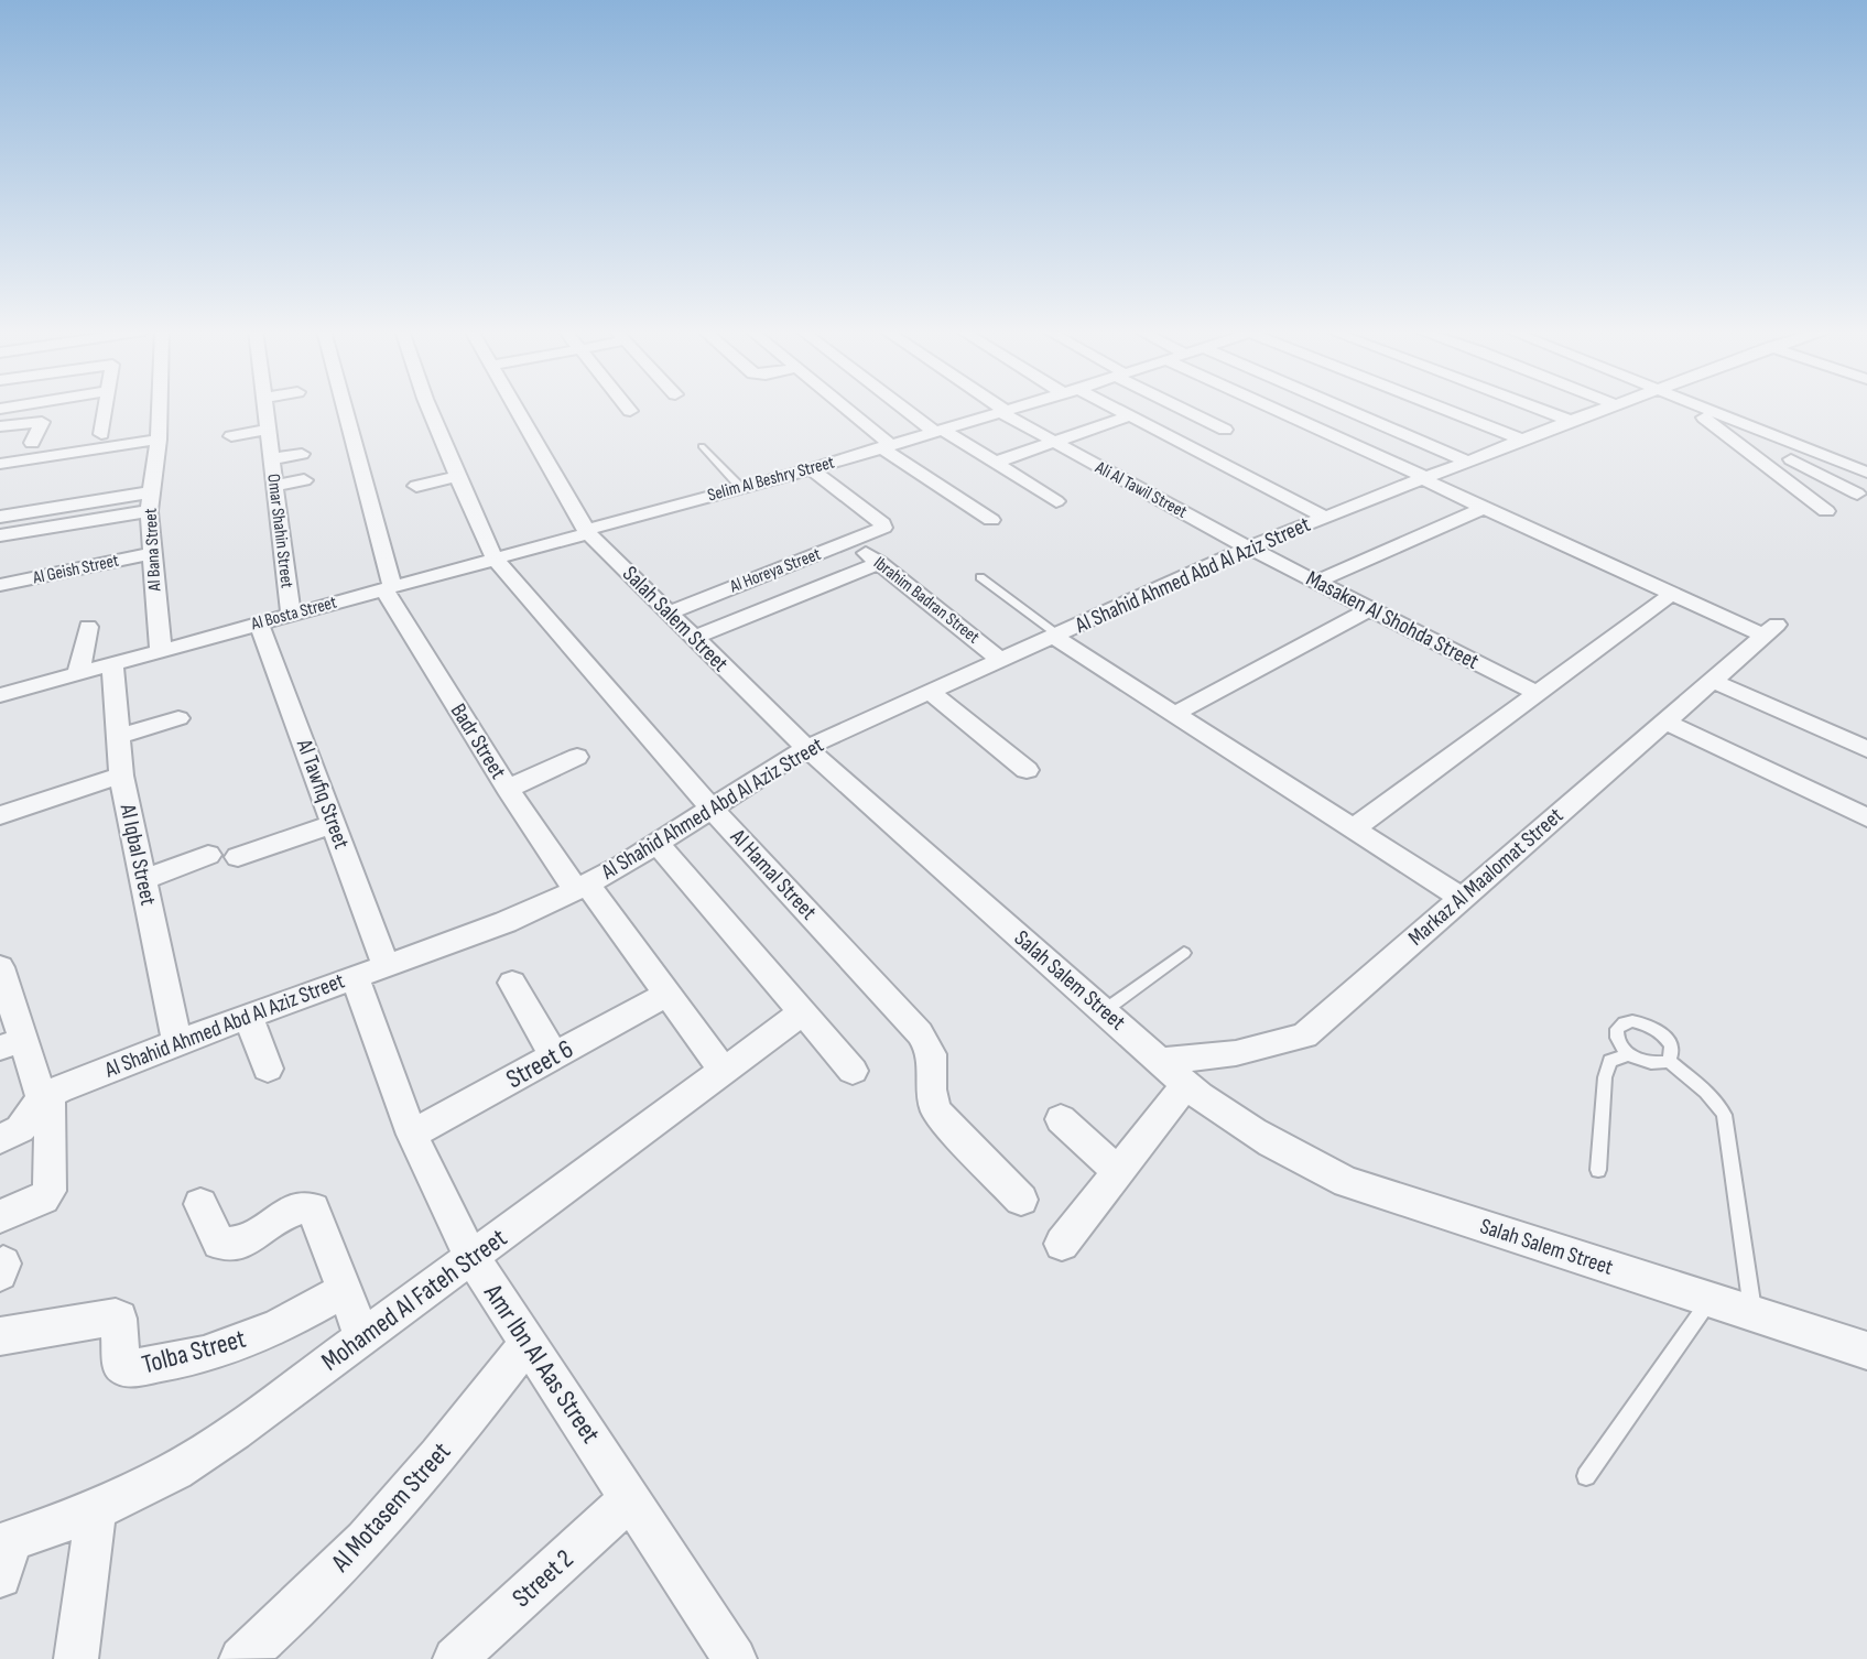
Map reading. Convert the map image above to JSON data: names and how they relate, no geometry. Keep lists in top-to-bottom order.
{
  "streets": {
    "street": [
      "Selim Al Beshry Street",
      "Ali Al Tawil Street",
      "Omar Shahin Street",
      "Al Bana Street",
      "Al Geish Street",
      "Al Horeya Street",
      "Al Shahid Ahmed Abd Al Aziz Street",
      "Ibrahim Badran Street",
      "Al Bosta Street",
      "Salah Salem Street",
      "Masaken Al Shohda Street",
      "Badr Street",
      "Al Tawfiq Street",
      "Al Iqbal Street",
      "Al Hamal Street",
      "Markaz Al Maalomat Street",
      "Street 6",
      "Mohamed Al Fateh Street",
      "Tolba Street",
      "Amr Ibn Al Aas Street",
      "Al Motasem Street",
      "Street 2"
    ]
  },
  "crossings": [
    ["Selim Al Beshry Street", "Ali Al Tawil Street"],
    ["Selim Al Beshry Street", "Al Horeya Street"],
    ["Selim Al Beshry Street", "Al Bosta Street"],
    ["Selim Al Beshry Street", "Salah Salem Street"],
    ["Ali Al Tawil Street", "Al Shahid Ahmed Abd Al Aziz Street"],
    ["Ali Al Tawil Street", "Masaken Al Shohda Street"],
    ["Omar Shahin Street", "Al Bosta Street"],
    ["Al Bana Street", "Al Geish Street"],
    ["Al Bana Street", "Al Bosta Street"],
    ["Al Horeya Street", "Ibrahim Badran Street"],
    ["Al Horeya Street", "Salah Salem Street"],
    ["Al Shahid Ahmed Abd Al Aziz Street", "Ibrahim Badran Street"],
    ["Al Shahid Ahmed Abd Al Aziz Street", "Salah Salem Street"],
    ["Al Shahid Ahmed Abd Al Aziz Street", "Masaken Al Shohda Street"],
    ["Al Shahid Ahmed Abd Al Aziz Street", "Badr Street"],
    ["Al Shahid Ahmed Abd Al Aziz Street", "Al Tawfiq Street"],
    ["Al Shahid Ahmed Abd Al Aziz Street", "Al Iqbal Street"],
    ["Al Shahid Ahmed Abd Al Aziz Street", "Al Hamal Street"],
    ["Al Shahid Ahmed Abd Al Aziz Street", "Amr Ibn Al Aas Street"],
    ["Al Bosta Street", "Salah Salem Street"],
    ["Al Bosta Street", "Badr Street"],
    ["Al Bosta Street", "Al Tawfiq Street"],
    ["Al Bosta Street", "Al Iqbal Street"],
    ["Al Bosta Street", "Al Hamal Street"],
    ["Salah Salem Street", "Markaz Al Maalomat Street"],
    ["Badr Street", "Street 6"],
    ["Badr Street", "Mohamed Al Fateh Street"],
    ["Al Tawfiq Street", "Amr Ibn Al Aas Street"],
    ["Street 6", "Amr Ibn Al Aas Street"],
    ["Mohamed Al Fateh Street", "Amr Ibn Al Aas Street"],
    ["Amr Ibn Al Aas Street", "Al Motasem Street"],
    ["Amr Ibn Al Aas Street", "Street 2"]
  ]
}
